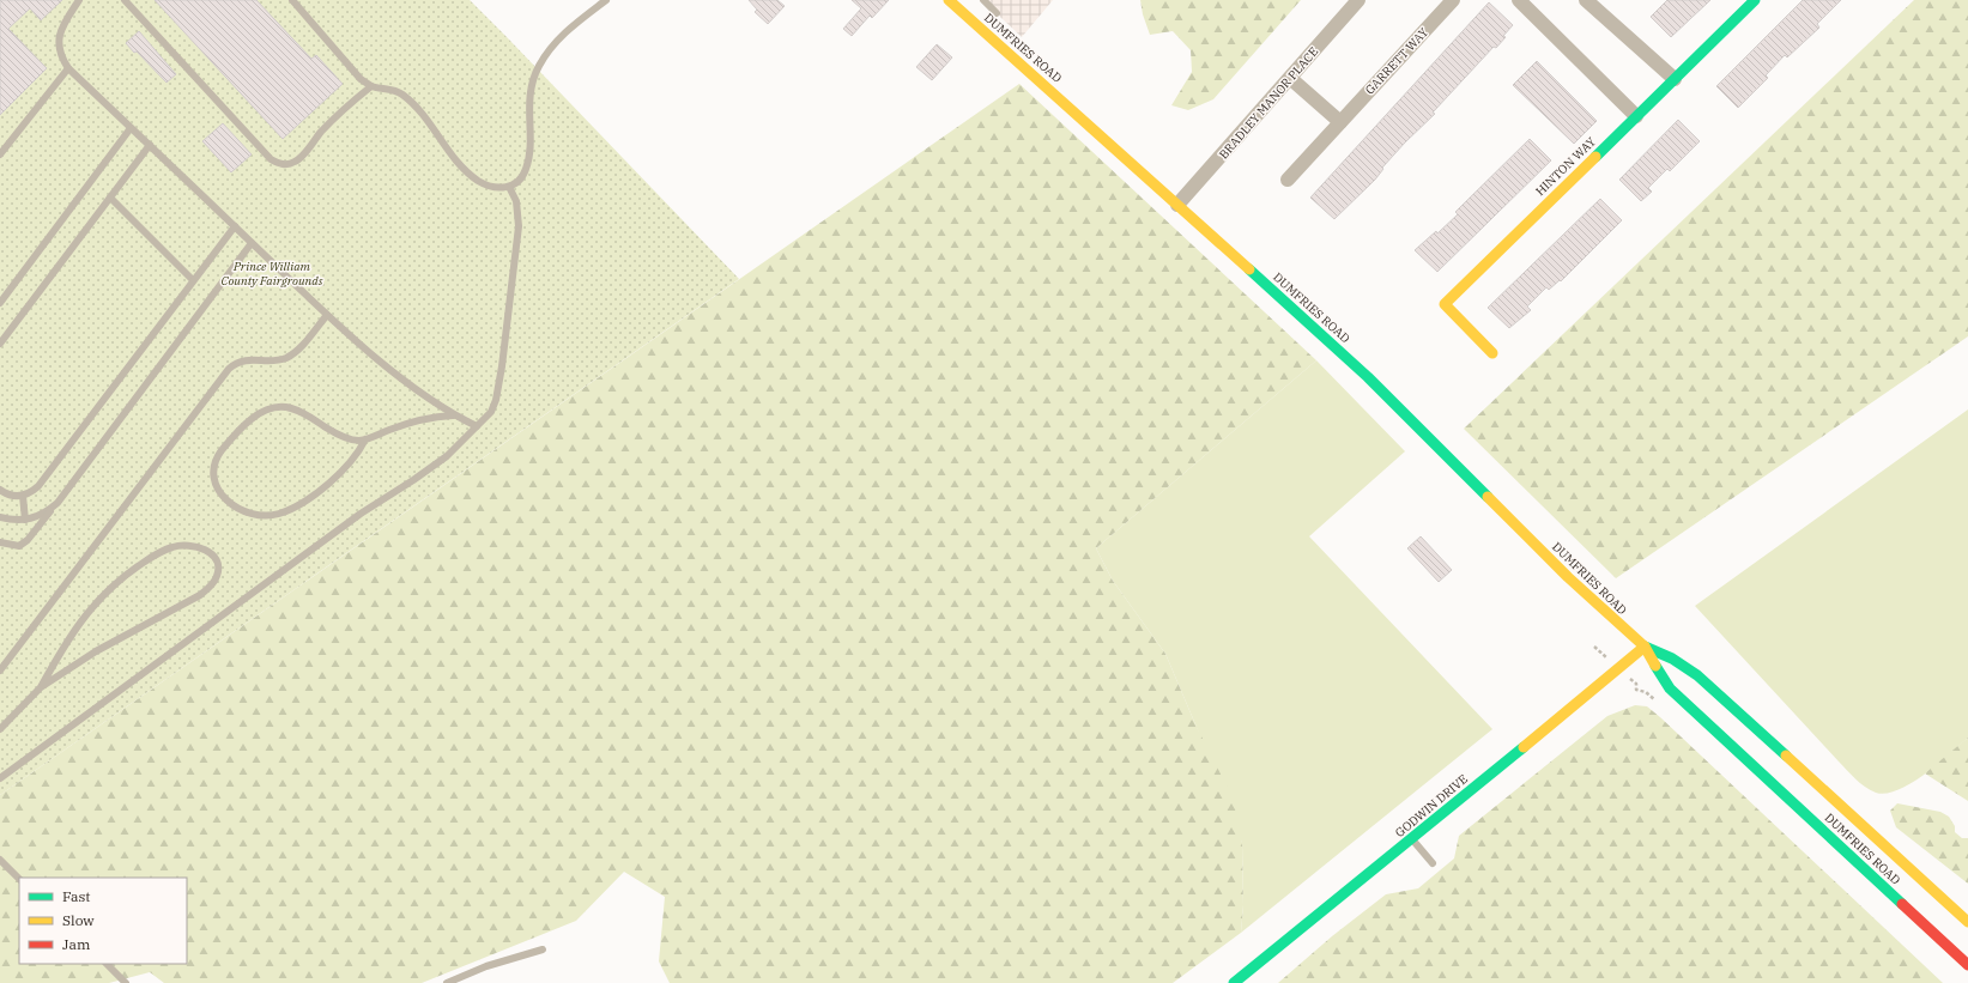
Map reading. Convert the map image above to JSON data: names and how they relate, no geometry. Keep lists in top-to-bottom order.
{
  "streets": {
    "main road": ["DUMFRIES ROAD", "HINTON WAY", "GODWIN DRIVE"],
    "street": ["GARRETT WAY", "BRADLEY MANOR PLACE"]
  },
  "crossings": [
    ["DUMFRIES ROAD", "BRADLEY MANOR PLACE"],
    ["DUMFRIES ROAD", "GODWIN DRIVE"]
  ],
  "parks": ["Prince William County Fairgrounds"],
  "legend": ["Fast", "Slow", "Jam"]
}
